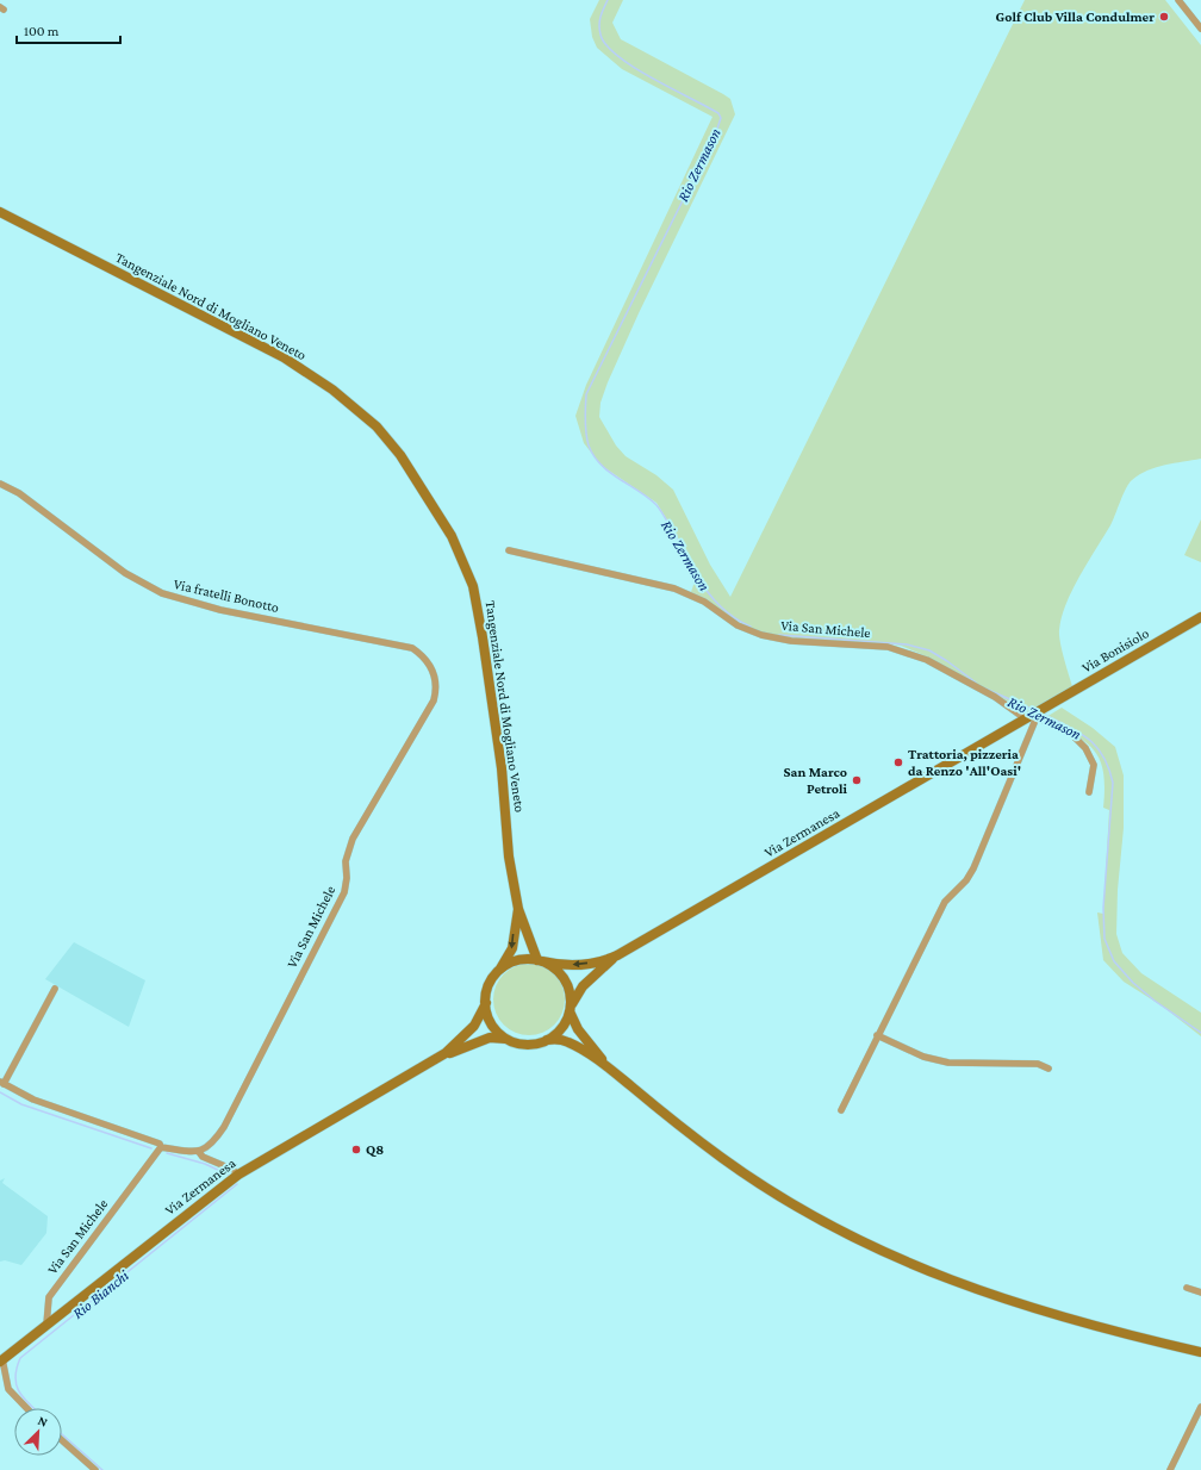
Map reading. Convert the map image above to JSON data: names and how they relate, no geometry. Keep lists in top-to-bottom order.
{
  "streets": {
    "main road": ["Tangenziale Nord di Mogliano Veneto", "Via Bonisiolo", "Via Zermanesa"],
    "street": ["Via fratelli Bonotto", "Via San Michele"]
  },
  "crossings": [
    ["Tangenziale Nord di Mogliano Veneto", "Via Zermanesa"],
    ["Via fratelli Bonotto", "Via San Michele"],
    ["Via San Michele", "Via Zermanesa"],
    ["Via Bonisiolo", "Via Zermanesa"]
  ],
  "water": ["Rio Zermason", "Rio Bianchi"],
  "places": [
    "Golf Club Villa Condulmer",
    "Trattoria, pizzeria da Renzo 'All'Oasi'",
    "San Marco Petroli",
    "Q8"
  ],
  "scale_bar": "100 m",
  "north": "top right"
}
